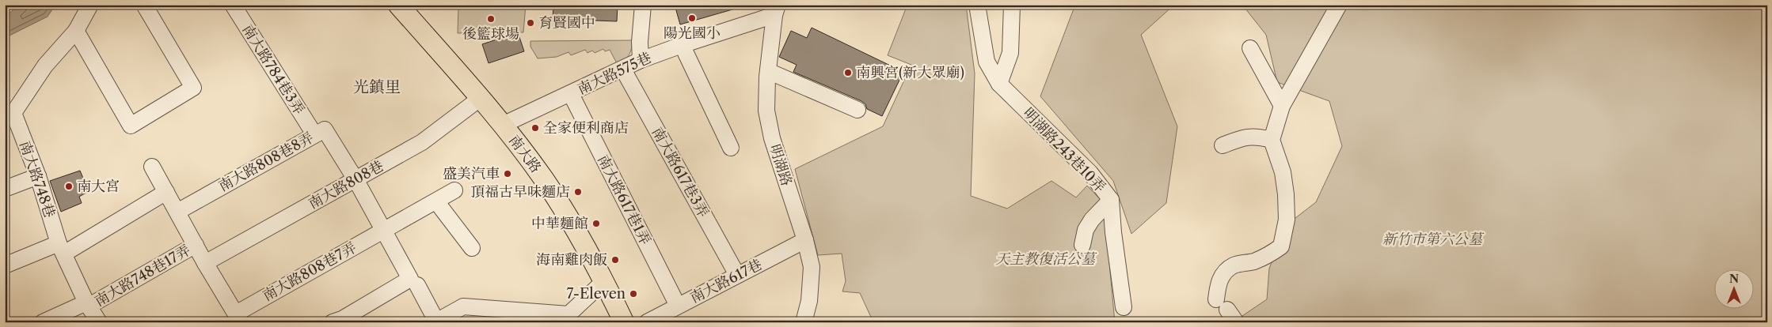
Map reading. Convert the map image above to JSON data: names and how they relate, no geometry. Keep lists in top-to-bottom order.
{
  "streets": {
    "main road": ["南大路"],
    "street": [
      "南大路784巷3弄",
      "南大路575巷",
      "明湖路243巷10弄",
      "南大路808巷8弄",
      "明湖路",
      "南大路617巷3弄",
      "南大路748巷",
      "南大路808巷",
      "南大路617巷1弄",
      "南大路808巷7弄",
      "南大路748巷17弄",
      "南大路617巷"
    ]
  },
  "crossings": [
    ["南大路784巷3弄", "南大路808巷8弄"],
    ["南大路575巷", "南大路"],
    ["南大路575巷", "明湖路"],
    ["南大路575巷", "南大路617巷3弄"],
    ["南大路575巷", "南大路617巷1弄"],
    ["南大路", "南大路808巷"],
    ["南大路808巷8弄", "南大路808巷"],
    ["明湖路", "南大路617巷"],
    ["南大路617巷3弄", "南大路617巷"],
    ["南大路748巷", "南大路748巷17弄"],
    ["南大路617巷1弄", "南大路617巷"]
  ],
  "districts": ["光鎮里"],
  "parks": ["新竹市第六公墓", "天主教復活公墓"],
  "places": [
    "陽光國小",
    "後籃球場",
    "育賢國中",
    "南興宮(新大眾廟)",
    "全家便利商店",
    "盛美汽車",
    "南大宮",
    "頂福古早味麵店",
    "中華麵館",
    "海南雞肉飯",
    "7-Eleven"
  ],
  "north": "top"
}
